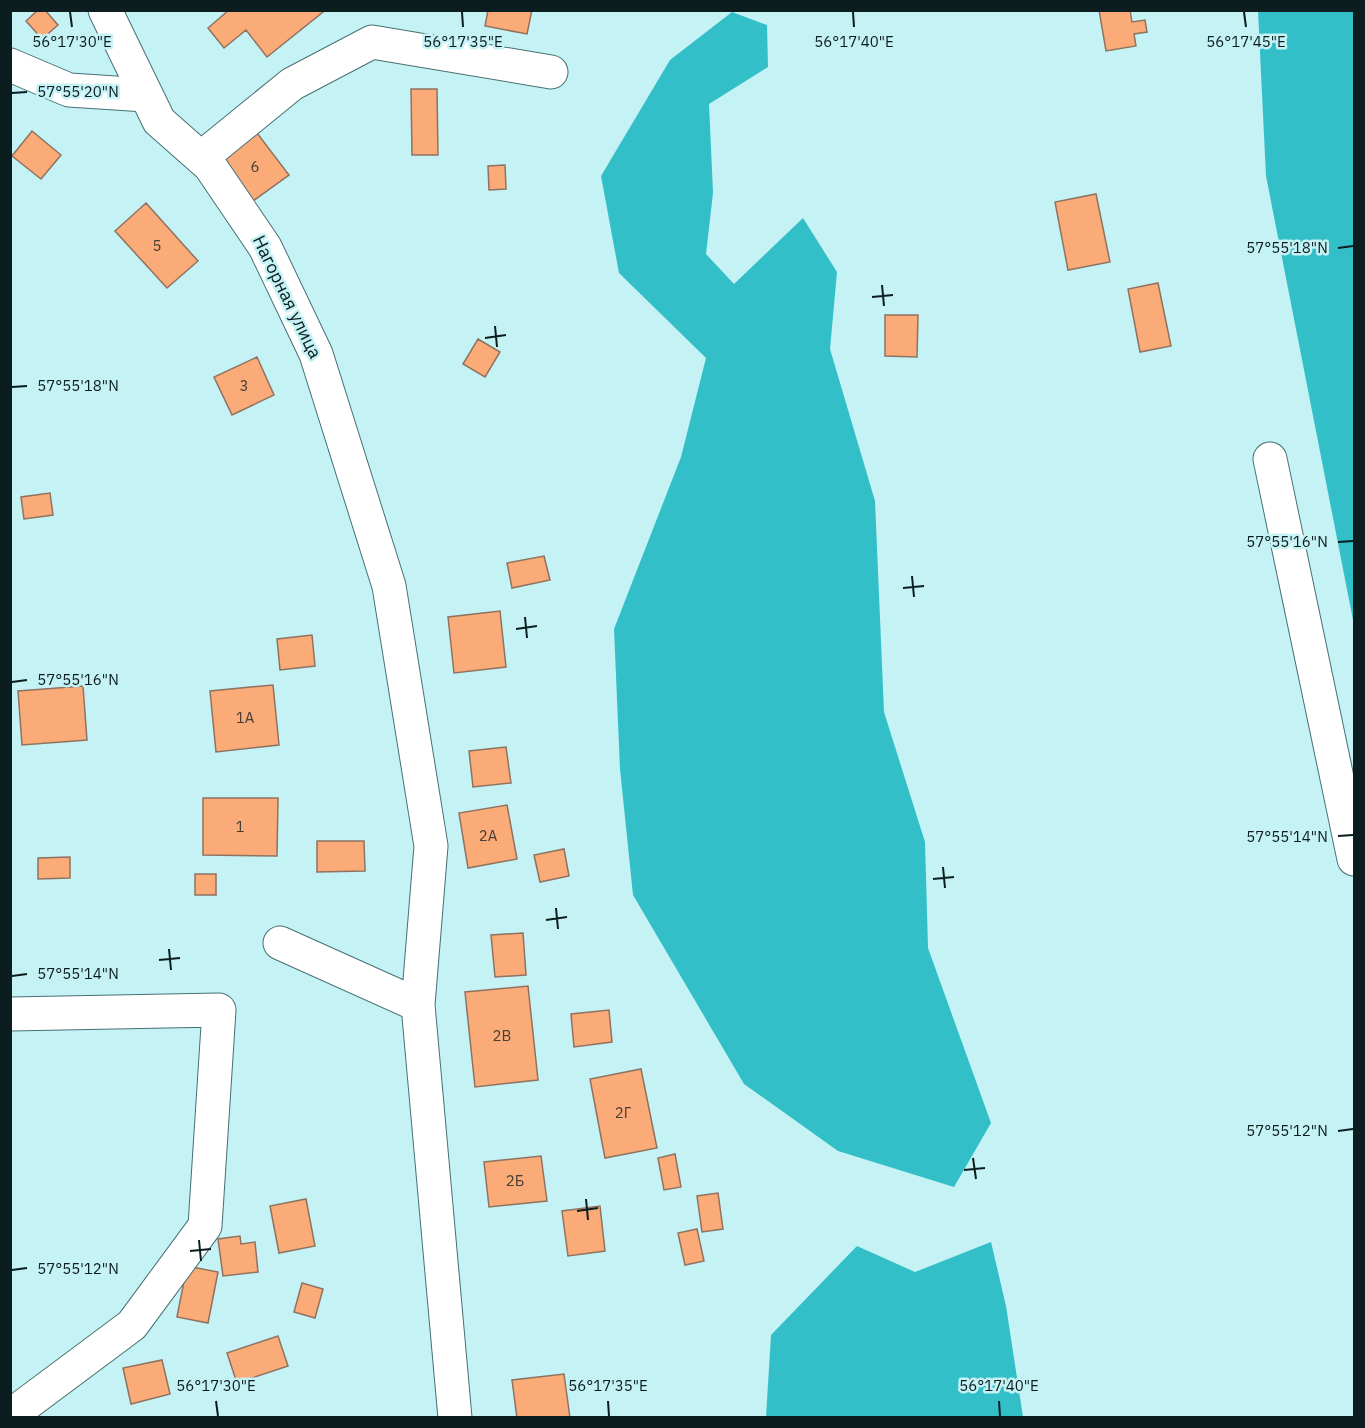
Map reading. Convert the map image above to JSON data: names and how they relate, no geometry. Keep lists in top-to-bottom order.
{
  "streets": {
    "street": ["Нагорная улица"]
  },
  "house_numbers": [
    "6",
    "5",
    "3",
    "1А",
    "1",
    "2А",
    "2В",
    "2Г",
    "2Б"
  ],
  "coordinates": [
    "56°17'30\"E",
    "56°17'35\"E",
    "56°17'40\"E",
    "56°17'45\"E",
    "57°55'20\"N",
    "57°55'18\"N",
    "57°55'16\"N",
    "57°55'14\"N",
    "57°55'12\"N"
  ]
}
